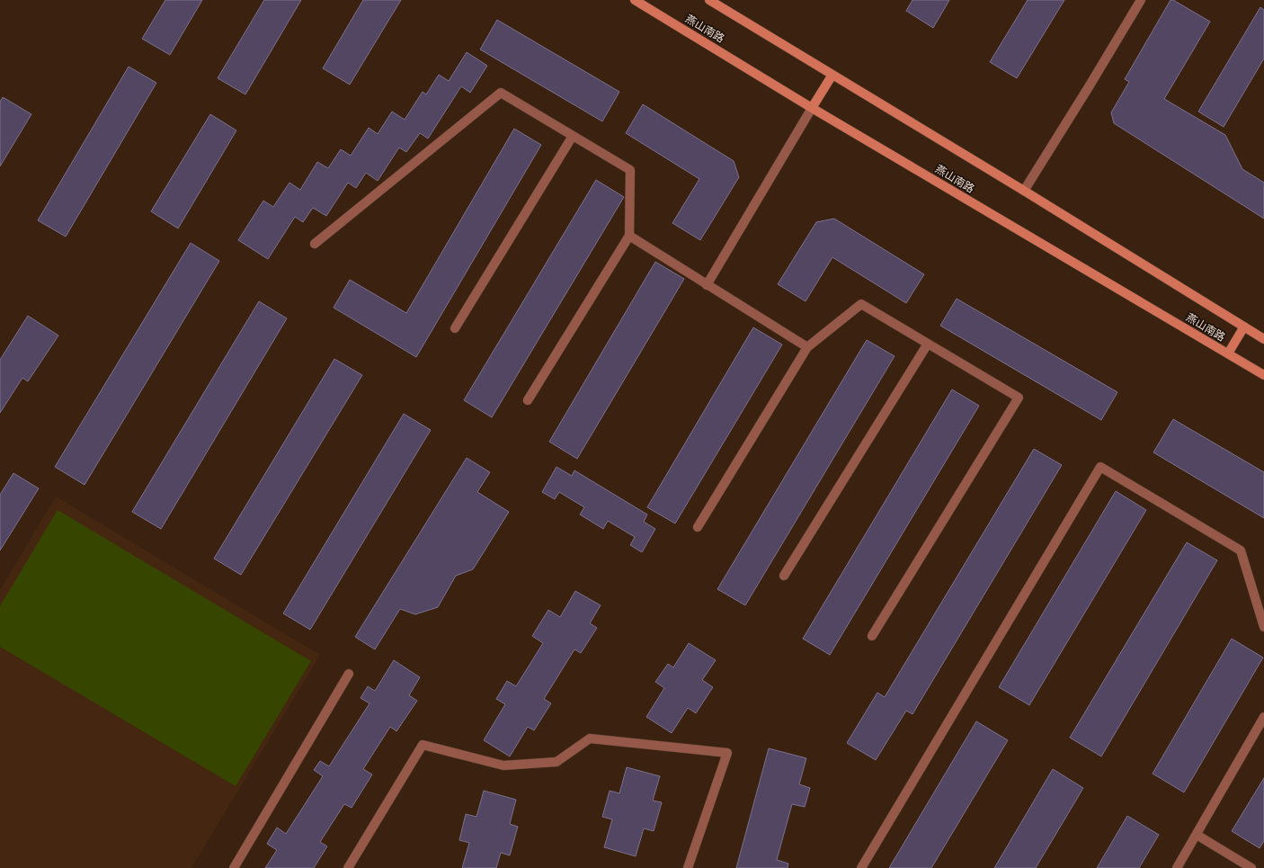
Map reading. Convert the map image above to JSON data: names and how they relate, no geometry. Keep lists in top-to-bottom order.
{
  "streets": {
    "main road": ["燕山南路"]
  }
}
